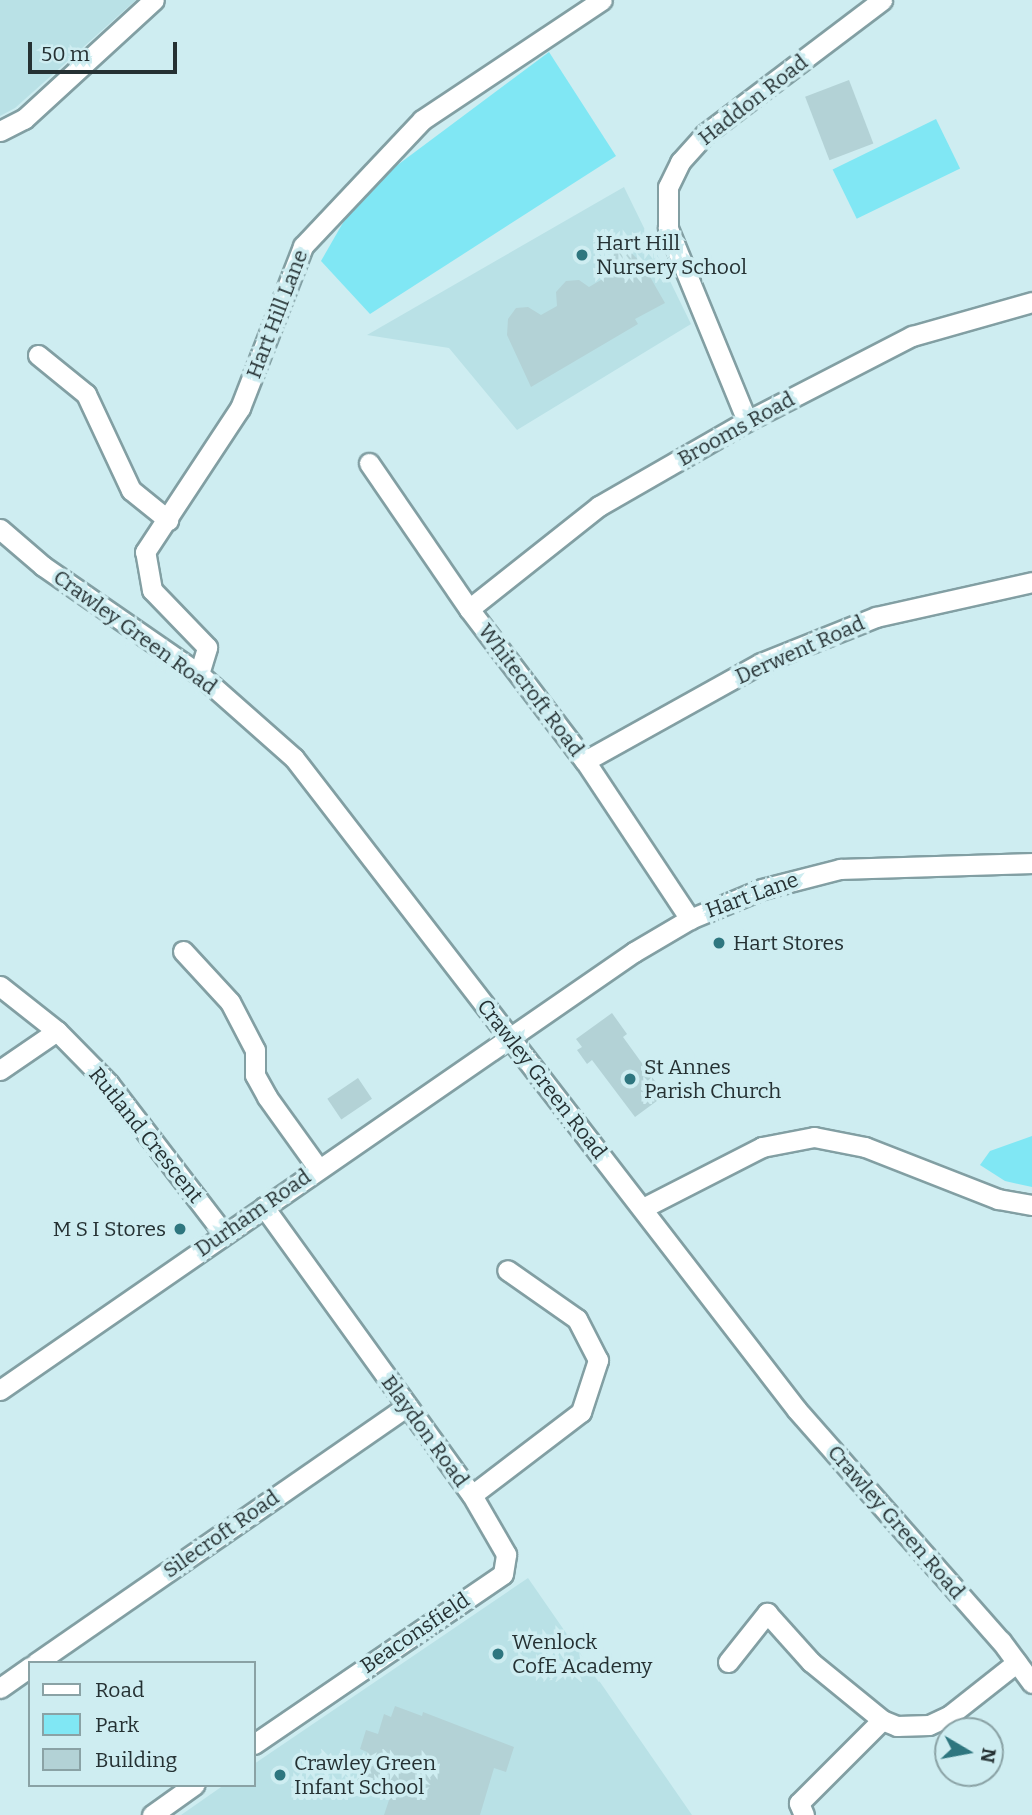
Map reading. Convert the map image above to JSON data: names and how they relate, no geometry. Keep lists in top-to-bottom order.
{
  "streets": {
    "street": [
      "Haddon Road",
      "Hart Hill Lane",
      "Brooms Road",
      "Crawley Green Road",
      "Derwent Road",
      "Whitecroft Road",
      "Hart Lane",
      "Rutland Crescent",
      "Durham Road",
      "Blaydon Road",
      "Silecroft Road",
      "Beaconsfield"
    ]
  },
  "crossings": [
    ["Haddon Road", "Brooms Road"],
    ["Hart Hill Lane", "Crawley Green Road"],
    ["Brooms Road", "Whitecroft Road"],
    ["Crawley Green Road", "Hart Lane"],
    ["Crawley Green Road", "Durham Road"],
    ["Derwent Road", "Whitecroft Road"],
    ["Whitecroft Road", "Hart Lane"],
    ["Hart Lane", "Durham Road"],
    ["Rutland Crescent", "Durham Road"],
    ["Durham Road", "Blaydon Road"],
    ["Blaydon Road", "Silecroft Road"],
    ["Blaydon Road", "Beaconsfield"]
  ],
  "places": [
    "Hart Hill Nursery School",
    "Hart Stores",
    "St Annes Parish Church",
    "M S I Stores",
    "Wenlock CofE Academy",
    "Crawley Green Infant School"
  ],
  "legend": ["Road", "Park", "Building"],
  "scale_bar": "50 m",
  "north": "right"
}
